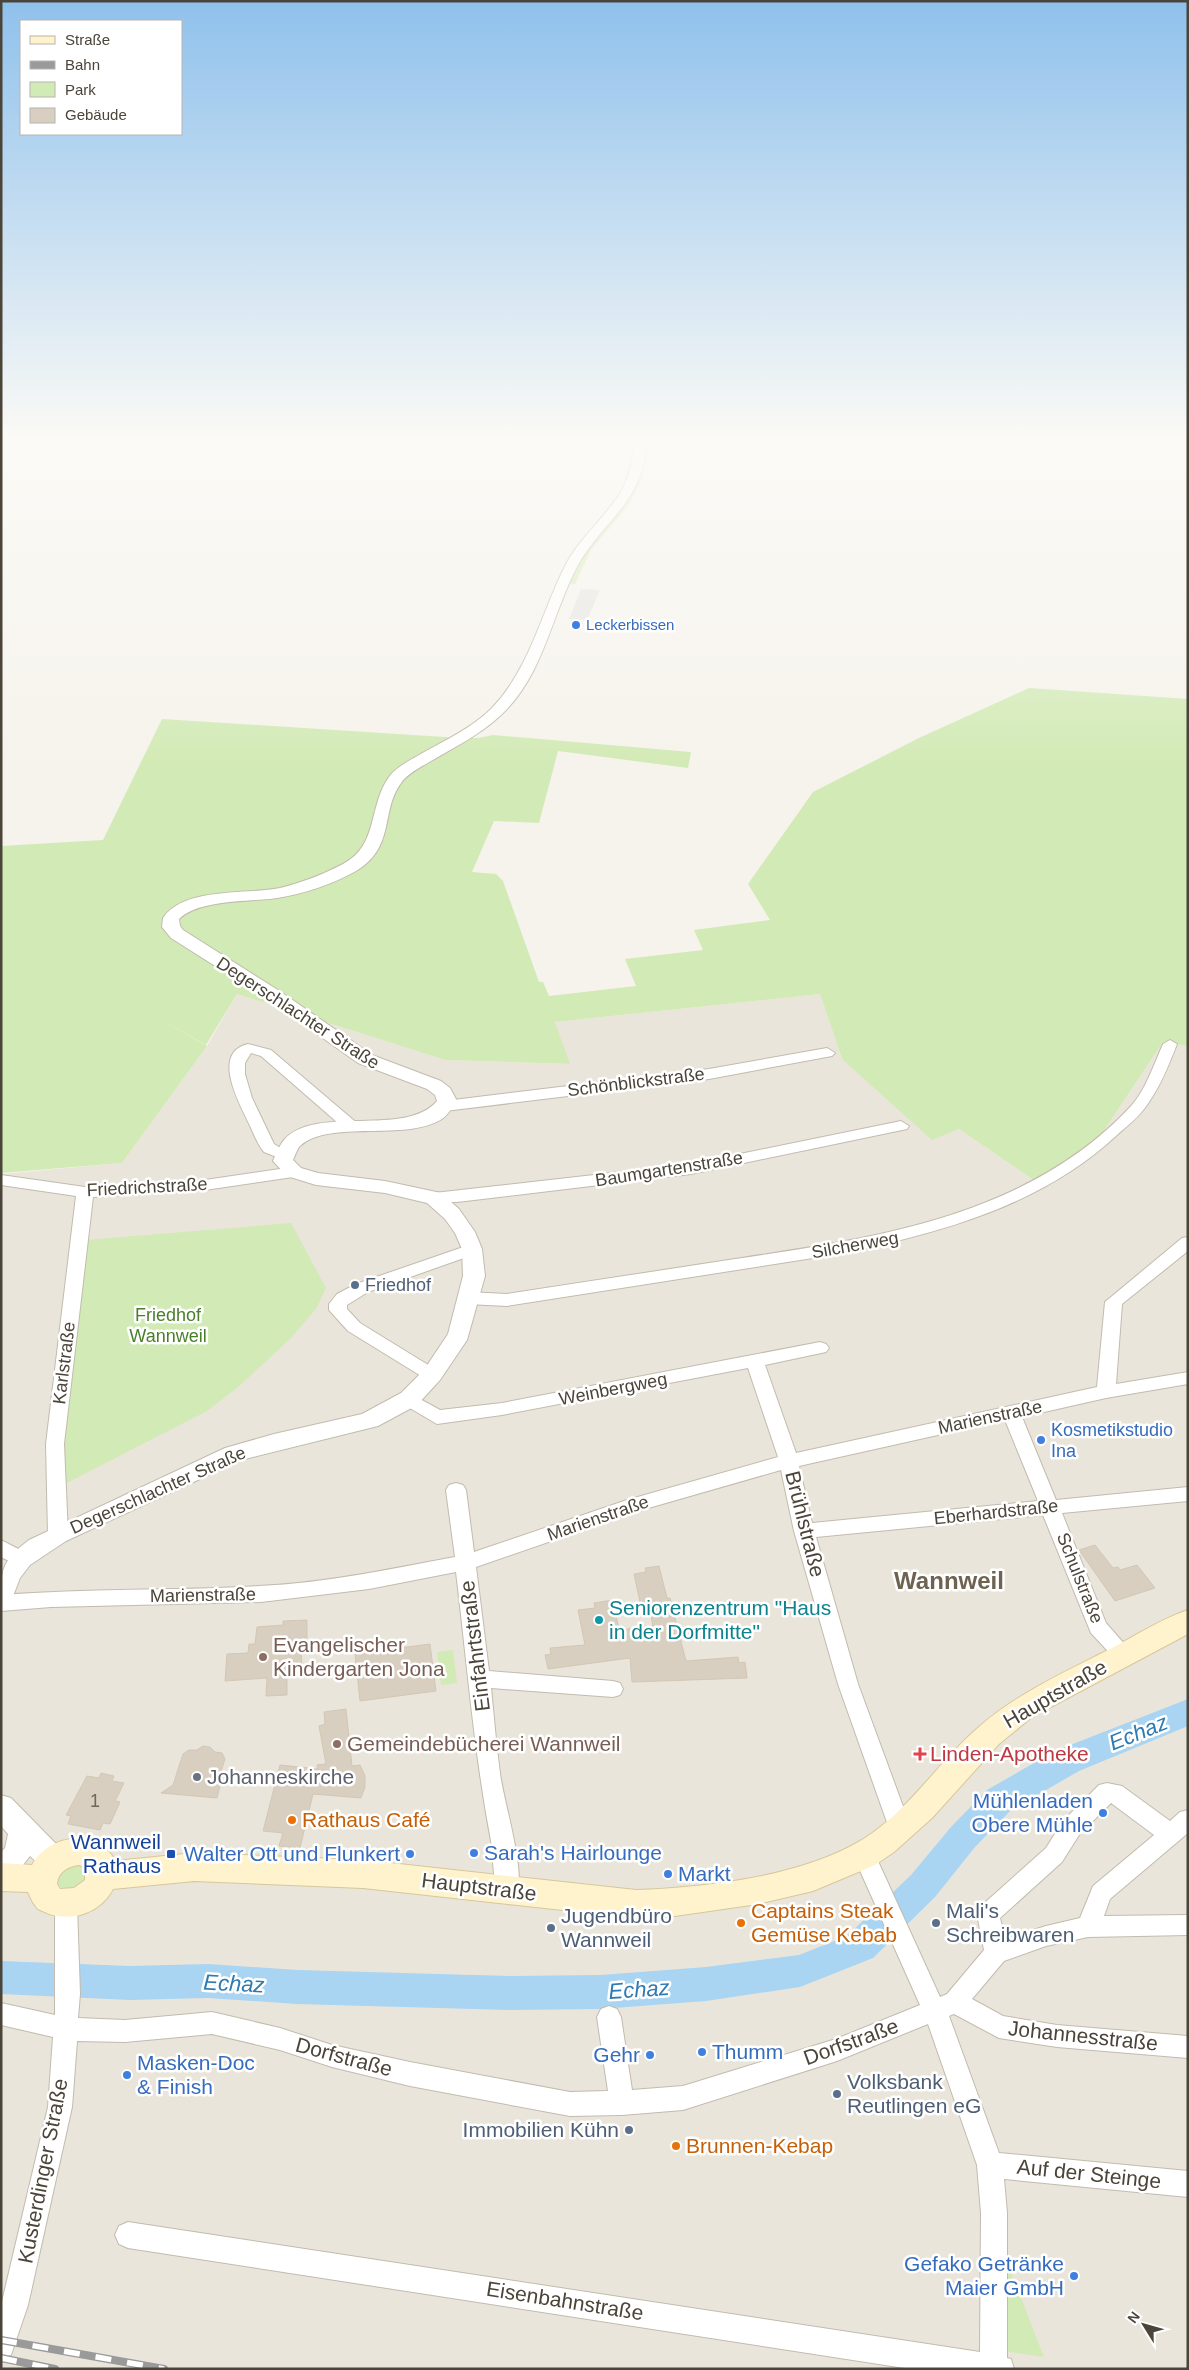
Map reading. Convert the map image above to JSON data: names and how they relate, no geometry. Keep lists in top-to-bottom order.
{
  "streets": {
    "main road": ["Hauptstraße"],
    "street": [
      "Degerschlachter Straße",
      "Schönblickstraße",
      "Baumgartenstraße",
      "Friedrichstraße",
      "Silcherweg",
      "Karlstraße",
      "Weinbergweg",
      "Marienstraße",
      "Eberhardstraße",
      "Brühlstraße",
      "Schulstraße",
      "Einfahrtstraße",
      "Johannesstraße",
      "Dorfstraße",
      "Kusterdinger Straße",
      "Auf der Steinge",
      "Eisenbahnstraße"
    ]
  },
  "crossings": [
    ["Degerschlachter Straße", "Schönblickstraße"],
    ["Degerschlachter Straße", "Silcherweg"],
    ["Degerschlachter Straße", "Karlstraße"],
    ["Degerschlachter Straße", "Weinbergweg"],
    ["Friedrichstraße", "Karlstraße"],
    ["Weinbergweg", "Brühlstraße"],
    ["Marienstraße", "Brühlstraße"],
    ["Marienstraße", "Schulstraße"],
    ["Marienstraße", "Einfahrtstraße"],
    ["Eberhardstraße", "Brühlstraße"],
    ["Eberhardstraße", "Schulstraße"],
    ["Brühlstraße", "Hauptstraße"],
    ["Schulstraße", "Hauptstraße"],
    ["Einfahrtstraße", "Hauptstraße"],
    ["Hauptstraße", "Kusterdinger Straße"],
    ["Johannesstraße", "Dorfstraße"],
    ["Dorfstraße", "Kusterdinger Straße"]
  ],
  "districts": ["Wannweil"],
  "water": ["Echaz"],
  "parks": ["Friedhof Wannweil"],
  "places": {
    "other": [
      "Leckerbissen",
      "Friedhof",
      "Kosmetikstudio Ina",
      "Seniorenzentrum \"Haus in der Dorfmitte\"",
      "Evangelischer Kindergarten Jona",
      "Gemeindebücherei Wannweil",
      "Johanneskirche",
      "Mühlenladen Obere Mühle",
      "Rathaus Café",
      "Sarah's Hairlounge",
      "Walter Ott und Flunkert",
      "Markt",
      "Captains Steak Gemüse Kebab",
      "Mali's Schreibwaren",
      "Jugendbüro Wannweil",
      "Thumm",
      "Gehr",
      "Masken-Doc & Finish",
      "Volksbank Reutlingen eG",
      "Immobilien Kühn",
      "Brunnen-Kebap",
      "Gefako Getränke Maier GmbH"
    ],
    "health": ["Linden-Apotheke"],
    "transit": ["Wannweil Rathaus"]
  },
  "house_numbers": ["1"],
  "legend": [
    "Straße",
    "Bahn",
    "Park",
    "Gebäude"
  ],
  "north": "top left"
}
